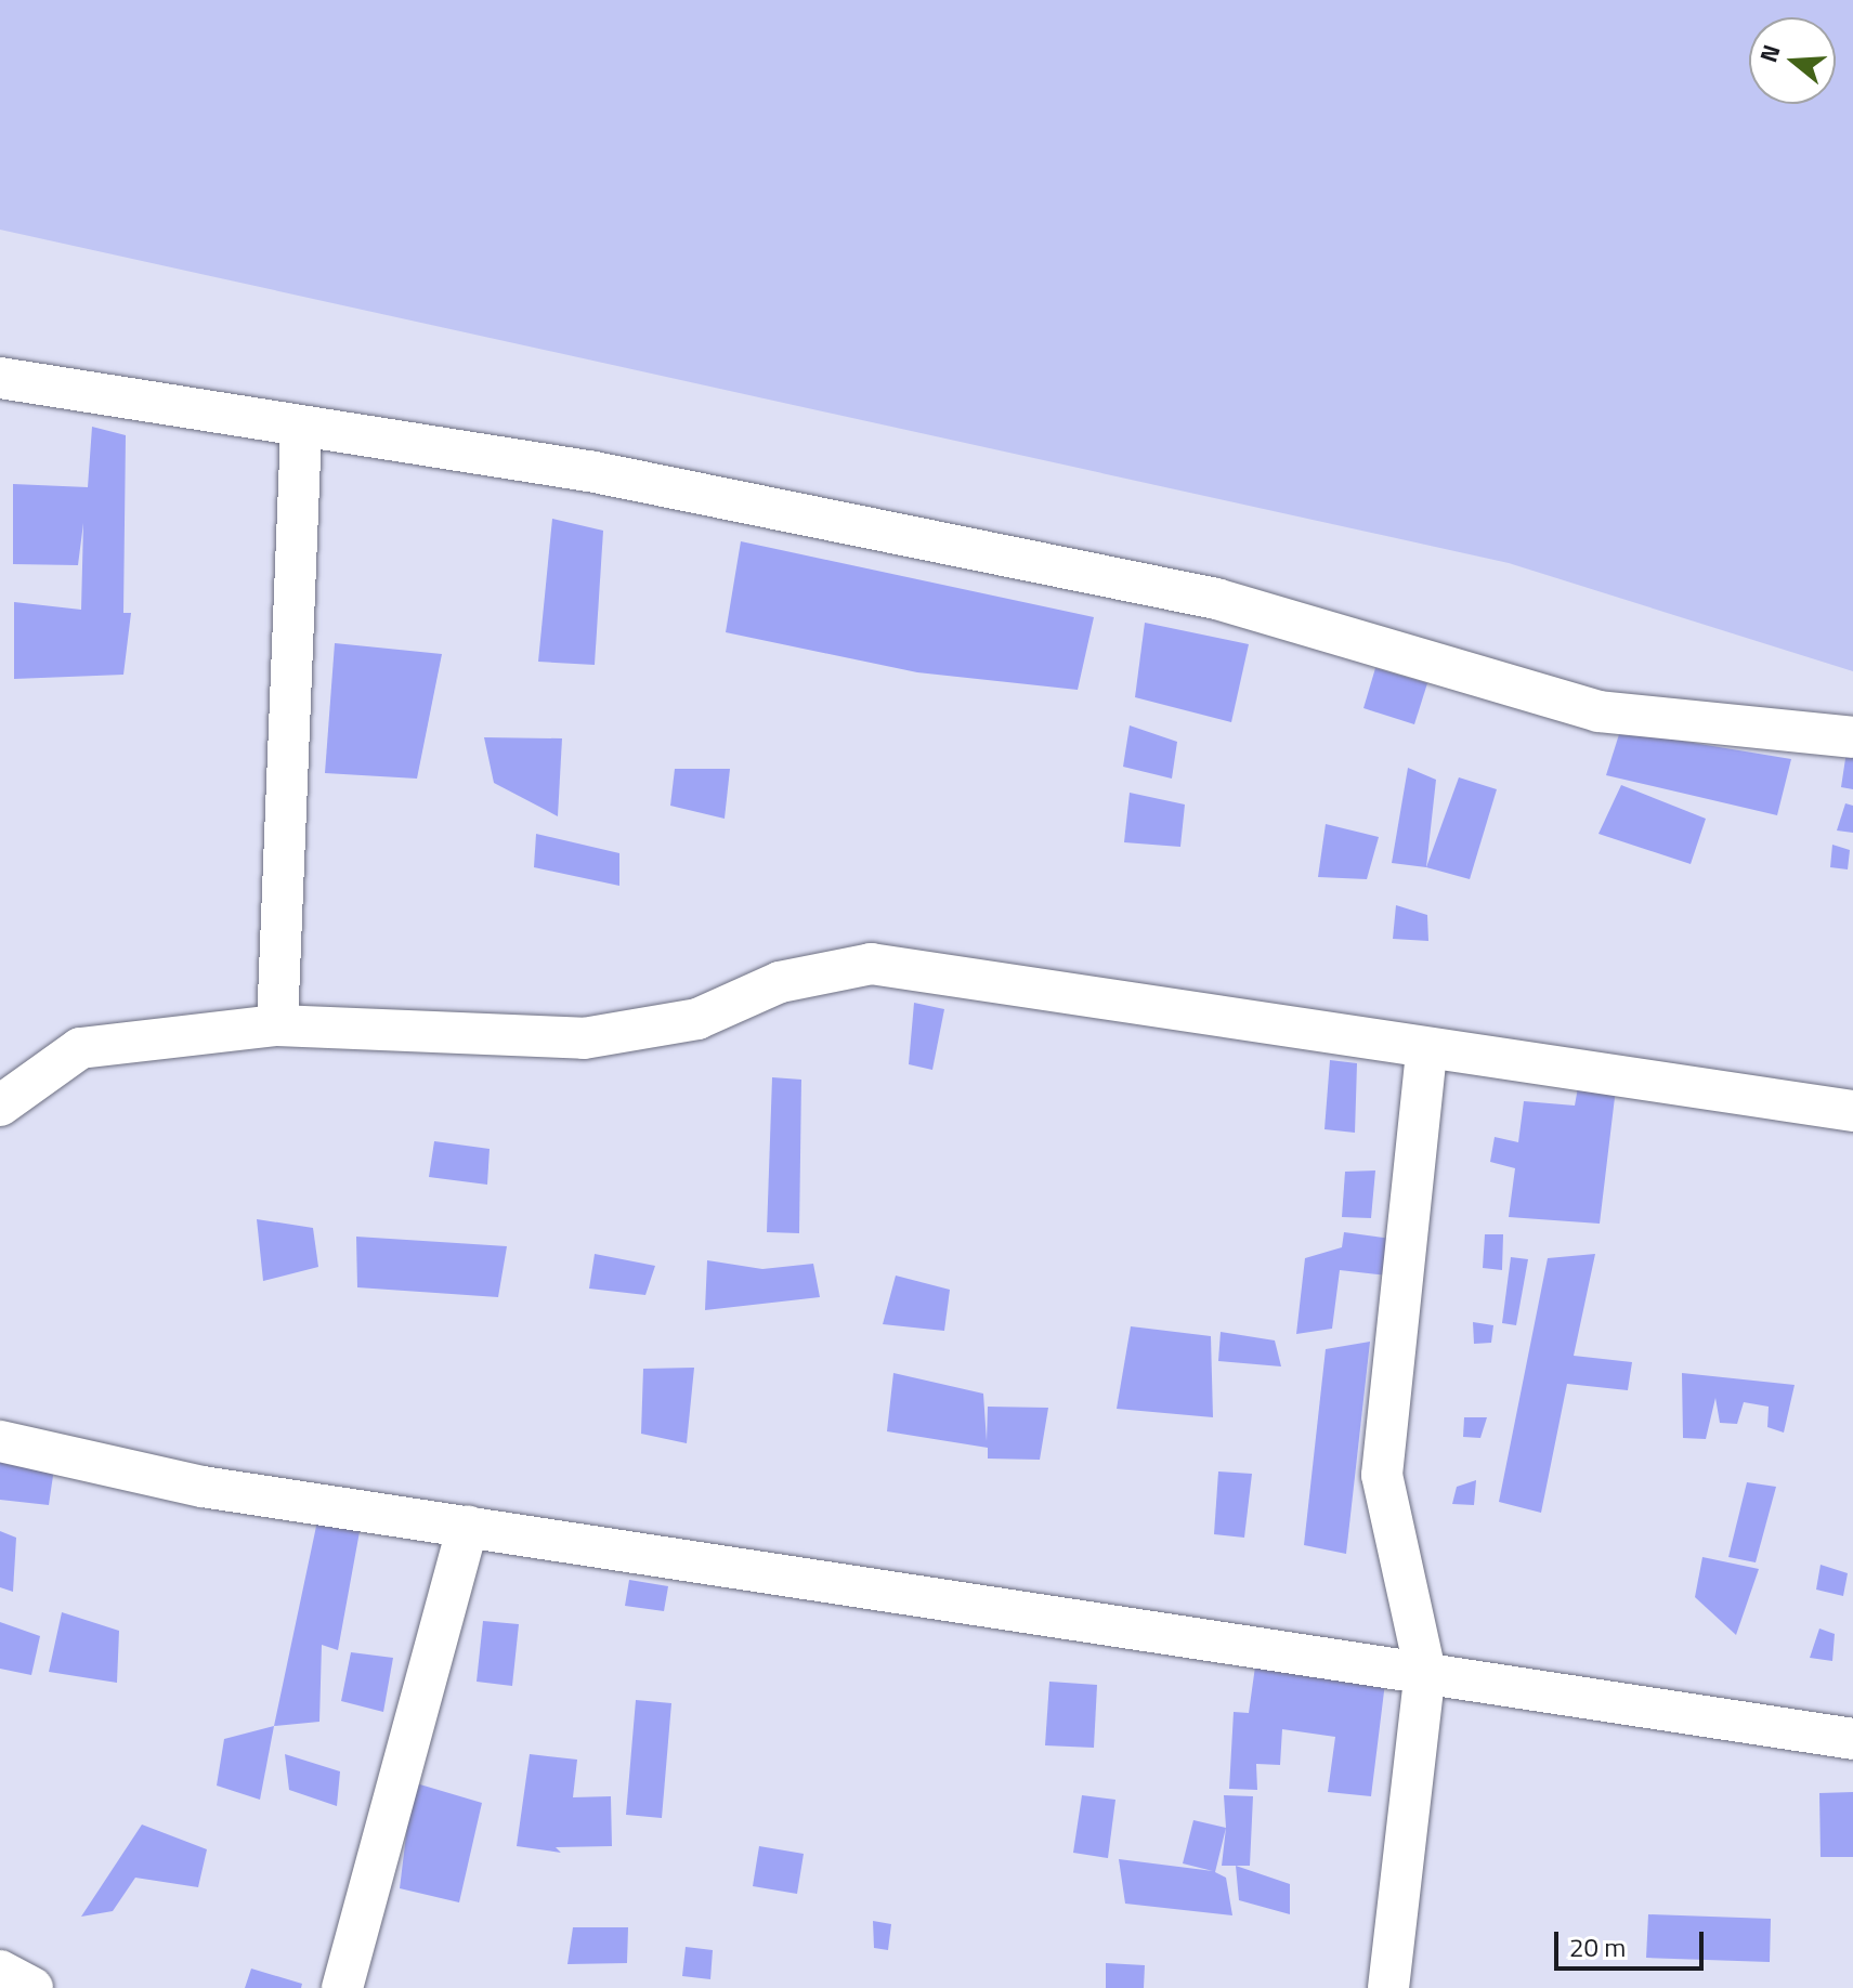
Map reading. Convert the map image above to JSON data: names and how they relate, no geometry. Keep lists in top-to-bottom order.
{
  "scale_bar": "20 m",
  "north": "left"
}
